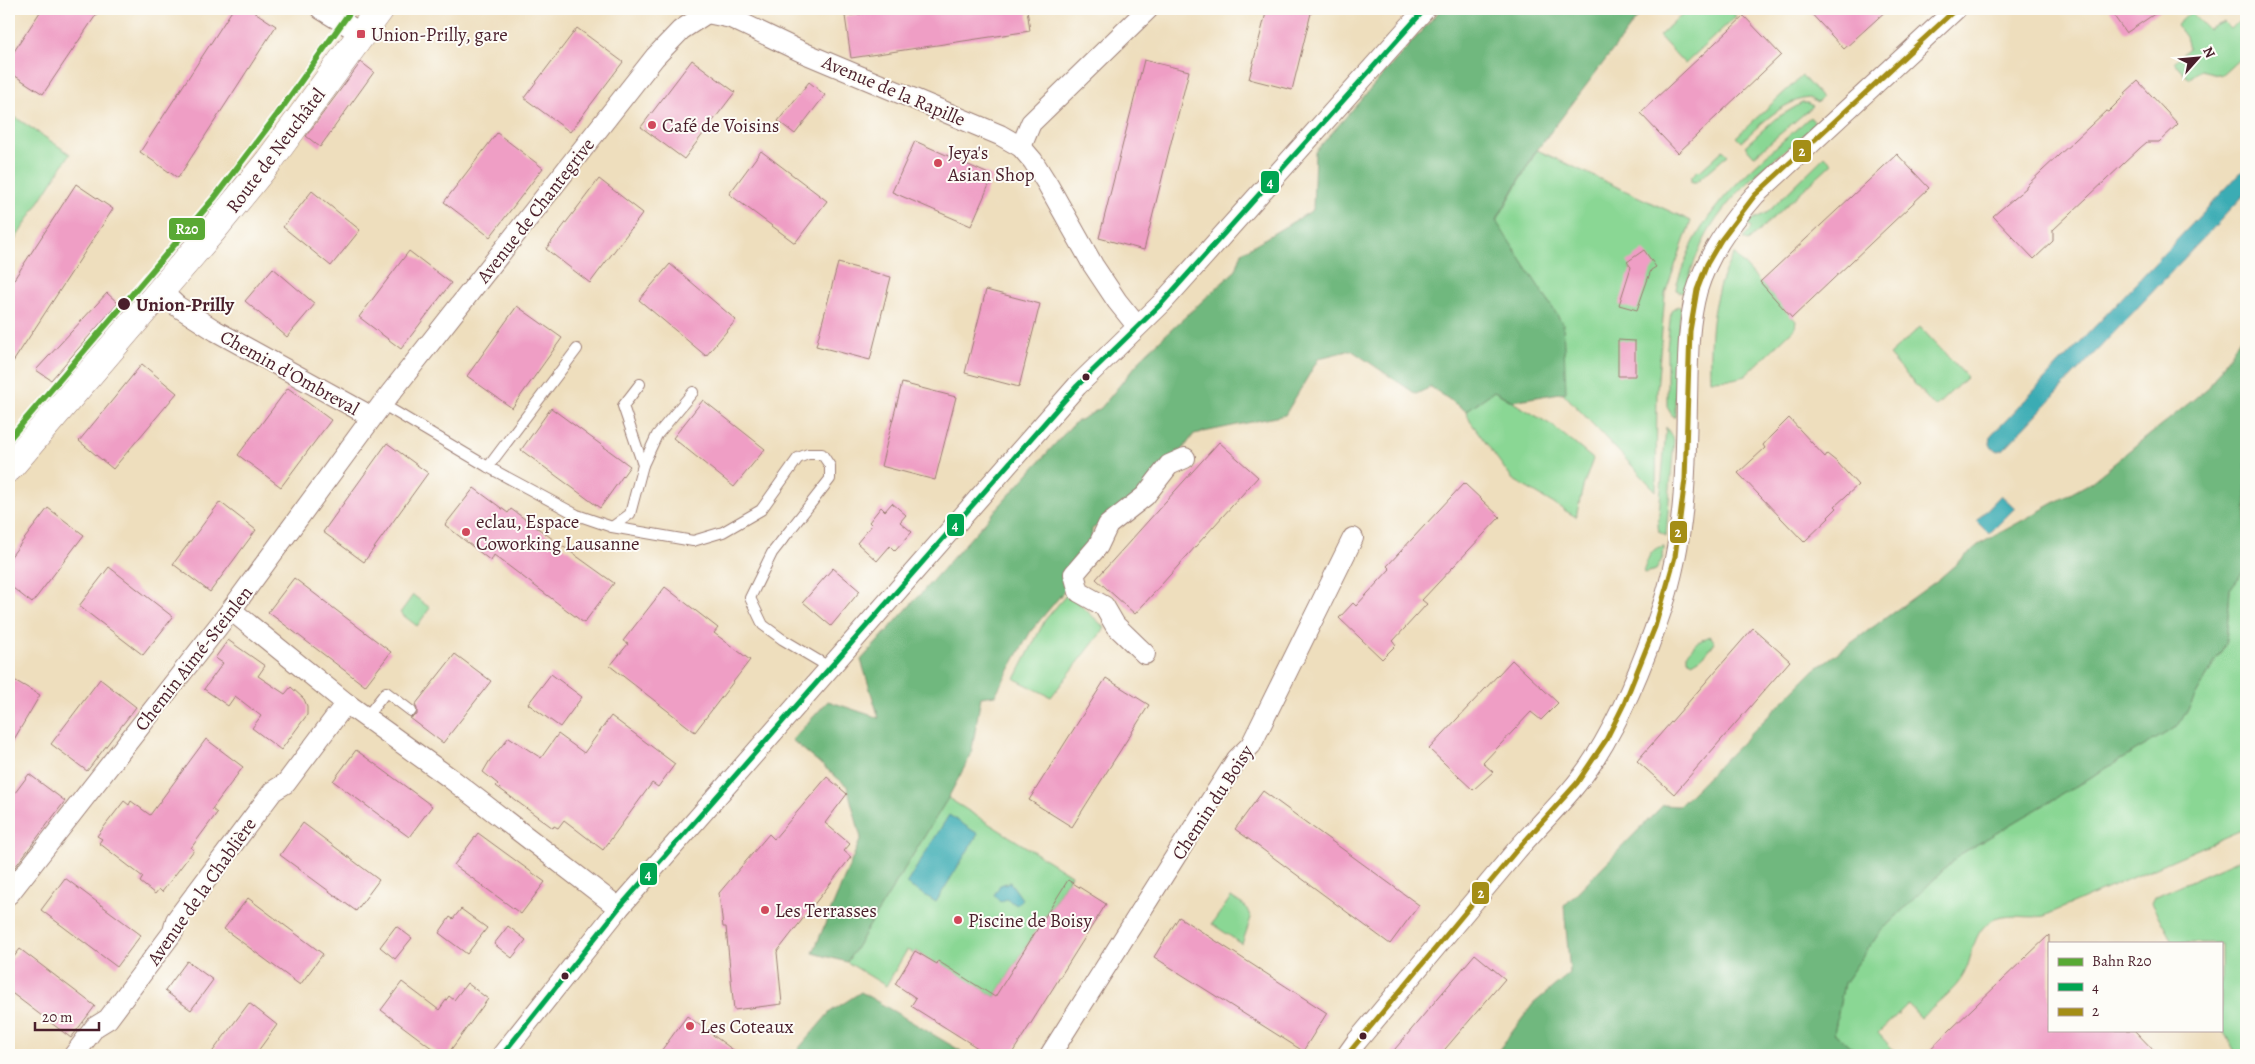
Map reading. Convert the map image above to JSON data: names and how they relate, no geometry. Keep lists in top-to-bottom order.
{
  "streets": {
    "main road": ["Route de Neuchâtel"],
    "street": [
      "Avenue de la Rapille",
      "Avenue de Chantegrive",
      "Chemin d'Ombreval",
      "Chemin Aimé-Steinlen",
      "Chemin du Boisy",
      "Avenue de la Chablière"
    ]
  },
  "crossings": [
    ["Avenue de la Rapille", "Avenue de Chantegrive"],
    ["Route de Neuchâtel", "Chemin d'Ombreval"],
    ["Avenue de Chantegrive", "Chemin d'Ombreval"],
    ["Avenue de Chantegrive", "Chemin Aimé-Steinlen"],
    ["Chemin d'Ombreval", "Chemin Aimé-Steinlen"]
  ],
  "places": {
    "transit": ["Union-Prilly, gare"],
    "other": [
      "Café de Voisins",
      "Jeya's Asian Shop",
      "Union-Prilly",
      "eclau, Espace Coworking Lausanne",
      "Les Terrasses",
      "Piscine de Boisy",
      "Les Coteaux"
    ]
  },
  "lines": ["rail line R20", "transit line 4", "transit line 2"],
  "legend": ["Bahn R20", "4", "2"],
  "scale_bar": "20 m",
  "north": "top right"
}
